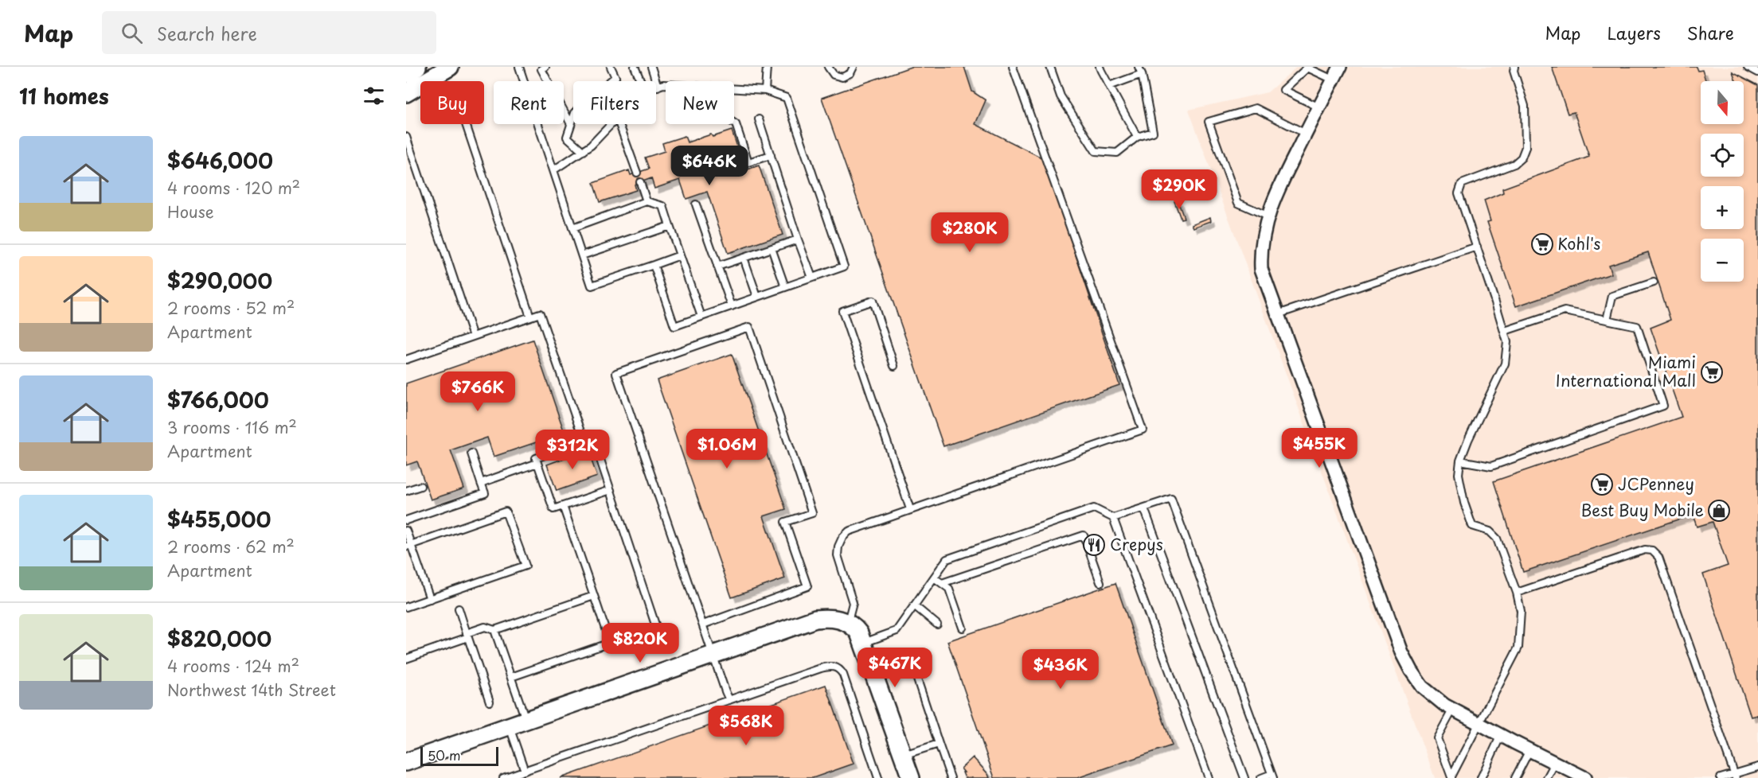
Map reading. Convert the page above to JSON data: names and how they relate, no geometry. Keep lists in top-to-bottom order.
{
  "places": {
    "supermarket": ["Kohl's", "Miami International Mall", "JCPenney"],
    "shop": ["Best Buy Mobile"],
    "restaurant": ["Crepys"]
  },
  "scale_bar": "50 m",
  "north": "bottom",
  "page": {
    "header": "Map",
    "search": "Search here",
    "nav": ["Map", "Layers", "Share"],
    "heading": "11 homes",
    "map_buttons": ["+", "−"],
    "chip": [
      "Buy",
      "Rent",
      "Filters",
      "New"
    ],
    "list": [
      {
        "name": "$646,000",
        "note": "4 rooms · 120 m² · House"
      },
      {
        "name": "$290,000",
        "note": "2 rooms · 52 m² · Apartment"
      },
      {
        "name": "$766,000",
        "note": "3 rooms · 116 m² · Apartment"
      },
      {
        "name": "$455,000",
        "note": "2 rooms · 62 m² · Apartment"
      },
      {
        "name": "$820,000",
        "note": "4 rooms · 124 m² · Northwest 14th Street"
      }
    ],
    "price": [
      "$646K",
      "$290K",
      "$280K",
      "$766K",
      "$455K",
      "$1.06M",
      "$312K",
      "$820K",
      "$467K",
      "$436K",
      "$568K"
    ],
    "scale": "50 m"
  }
}
